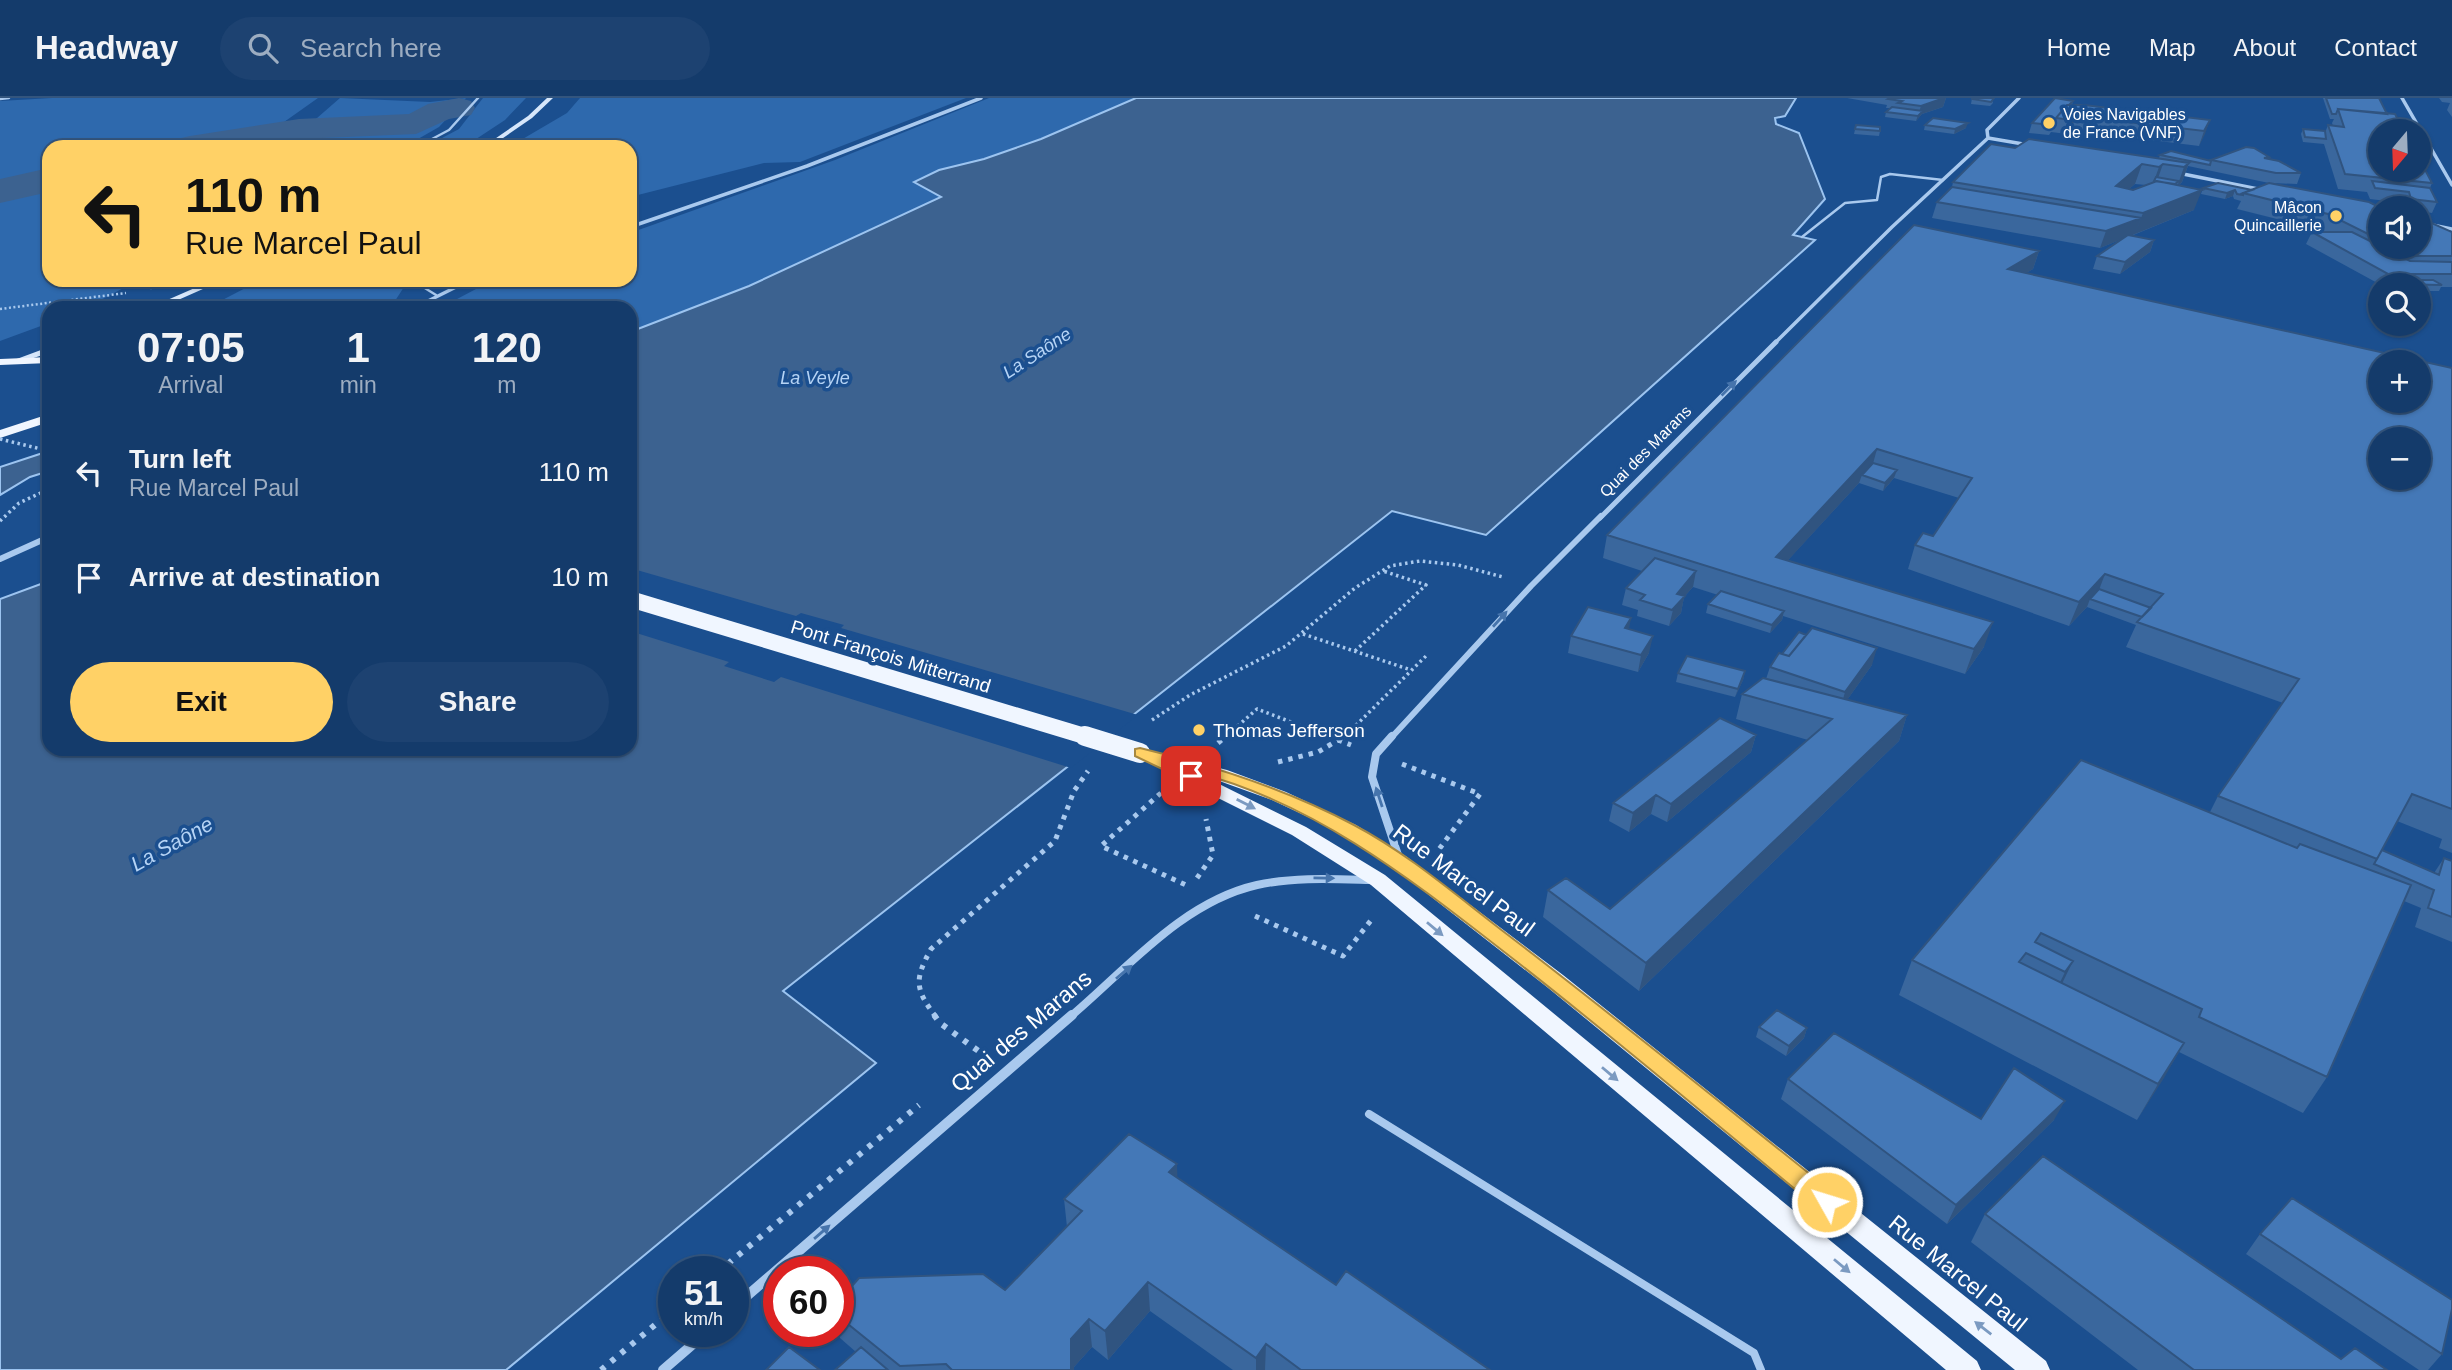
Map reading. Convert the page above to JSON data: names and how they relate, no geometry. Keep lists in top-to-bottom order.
{
  "streets": {
    "main road": ["Pont François Mitterrand", "Rue Marcel Paul"],
    "street": ["Quai des Marans"]
  },
  "crossings": [
    ["Quai des Marans", "Rue Marcel Paul"],
    ["Pont François Mitterrand", "Rue Marcel Paul"]
  ],
  "one_way": ["Quai des Marans"],
  "water": ["La Saône", "La Veyle"],
  "places": ["Voies Navigables de France (VNF)", "Mâcon Quincaillerie", "Thomas Jefferson"],
  "north": "bottom",
  "page": {
    "header": "Headway",
    "search": "Search here",
    "nav": [
      "Home",
      "Map",
      "About",
      "Contact"
    ],
    "map_buttons": ["+", "−"],
    "turn": ["110 m", "Rue Marcel Paul"],
    "eta": [
      "07:05",
      "Arrival",
      "1",
      "min",
      "120",
      "m"
    ],
    "list": [
      {
        "name": "Turn left",
        "note": "Rue Marcel Paul",
        "value": "110 m"
      },
      {
        "name": "Arrive at destination",
        "value": "10 m"
      }
    ],
    "buttons": ["Exit", "Share"],
    "speed": "51 km/h",
    "limit": "60"
  }
}
